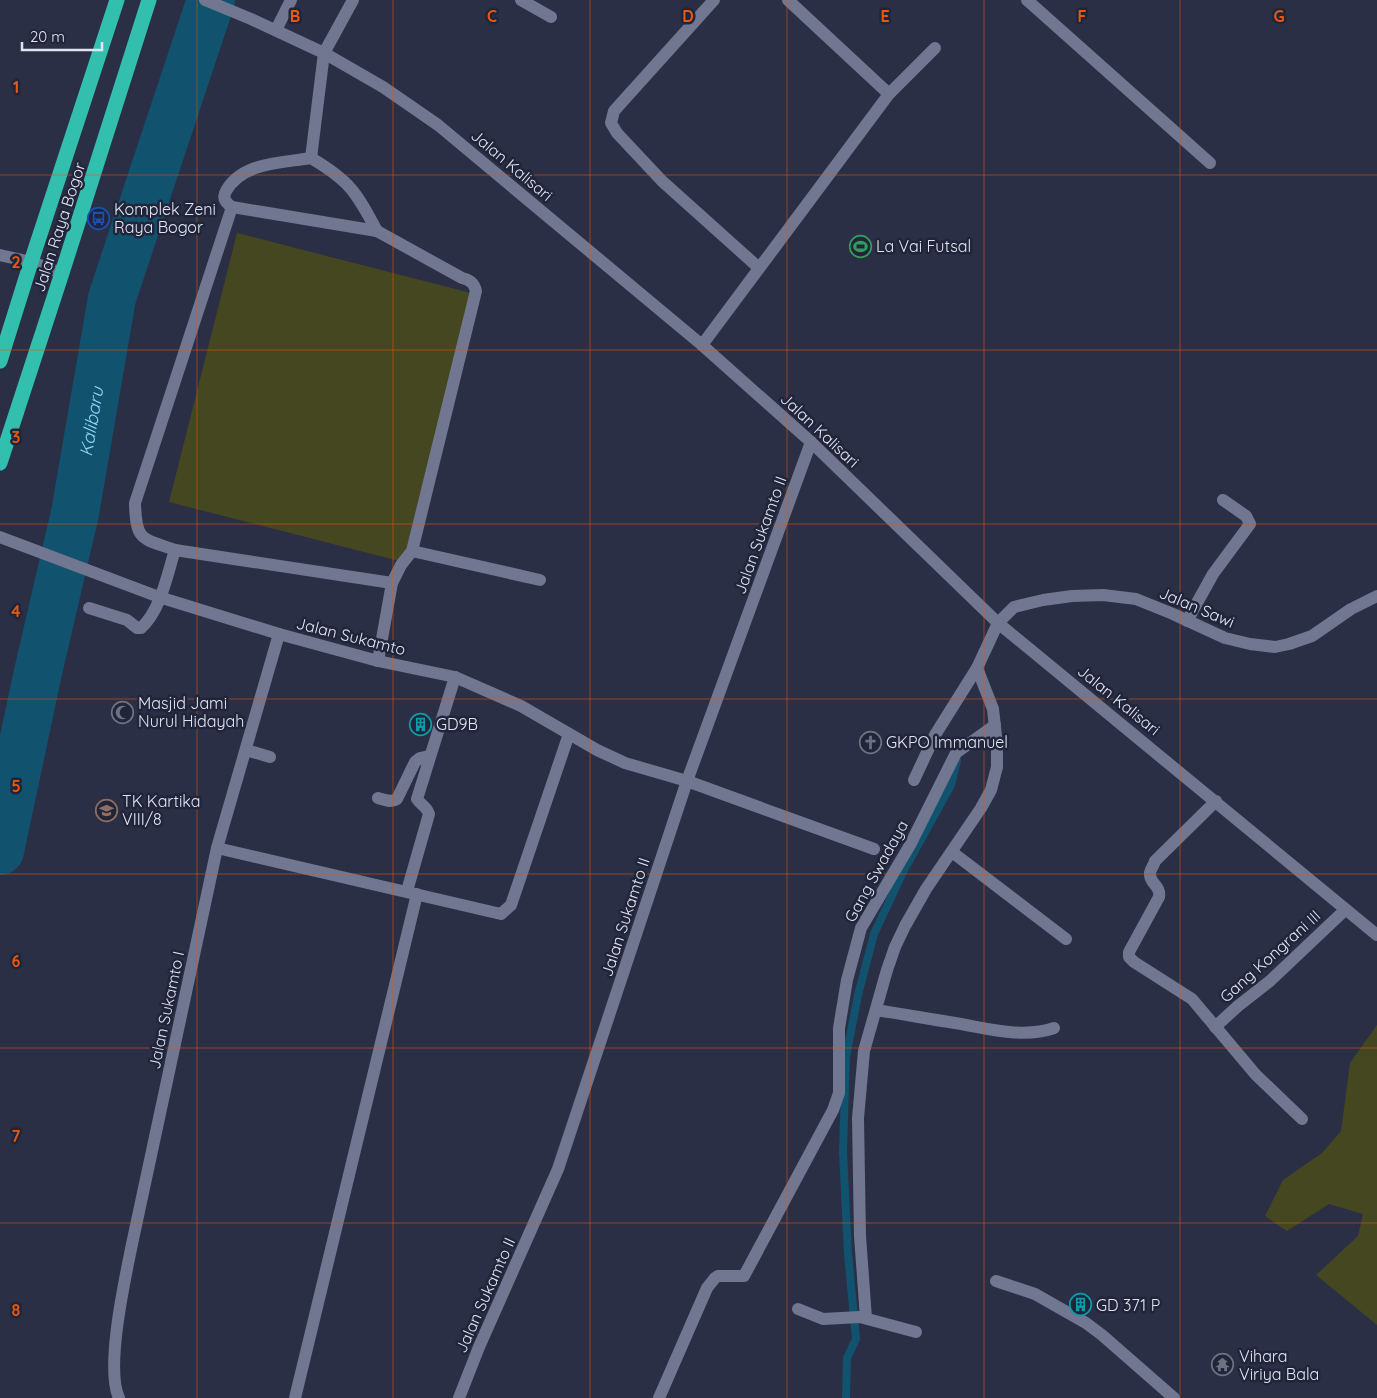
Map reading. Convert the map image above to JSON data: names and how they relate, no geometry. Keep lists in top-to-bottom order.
{
  "streets": {
    "highway": ["Jalan Raya Bogor"],
    "street": [
      "Jalan Kalisari",
      "Jalan Sukamto II",
      "Jalan Sawi",
      "Jalan Sukamto",
      "Gang Swadaya",
      "Gang Kongrani III",
      "Jalan Sukamto I"
    ]
  },
  "crossings": [
    ["Jalan Kalisari", "Jalan Sukamto II"],
    ["Jalan Kalisari", "Jalan Sawi"],
    ["Jalan Kalisari", "Gang Kongrani III"],
    ["Jalan Sukamto II", "Jalan Sukamto"],
    ["Jalan Sukamto", "Jalan Sukamto I"]
  ],
  "water": ["Kalibaru"],
  "places": {
    "bus stop": ["Komplek Zeni Raya Bogor"],
    "sports": ["La Vai Futsal"],
    "mosque": ["Masjid Jami Nurul Hidayah"],
    "building": ["GD9B", "GD 371 P"],
    "church": ["GKPO Immanuel"],
    "school or university": ["TK Kartika VIII/8"],
    "temple": ["Vihara Viriya Bala"]
  },
  "scale_bar": "20 m",
  "grid": {
    "columns": [
      "B",
      "C",
      "D",
      "E",
      "F",
      "G"
    ],
    "rows": [
      "1",
      "2",
      "3",
      "4",
      "5",
      "6",
      "7",
      "8"
    ]
  }
}
